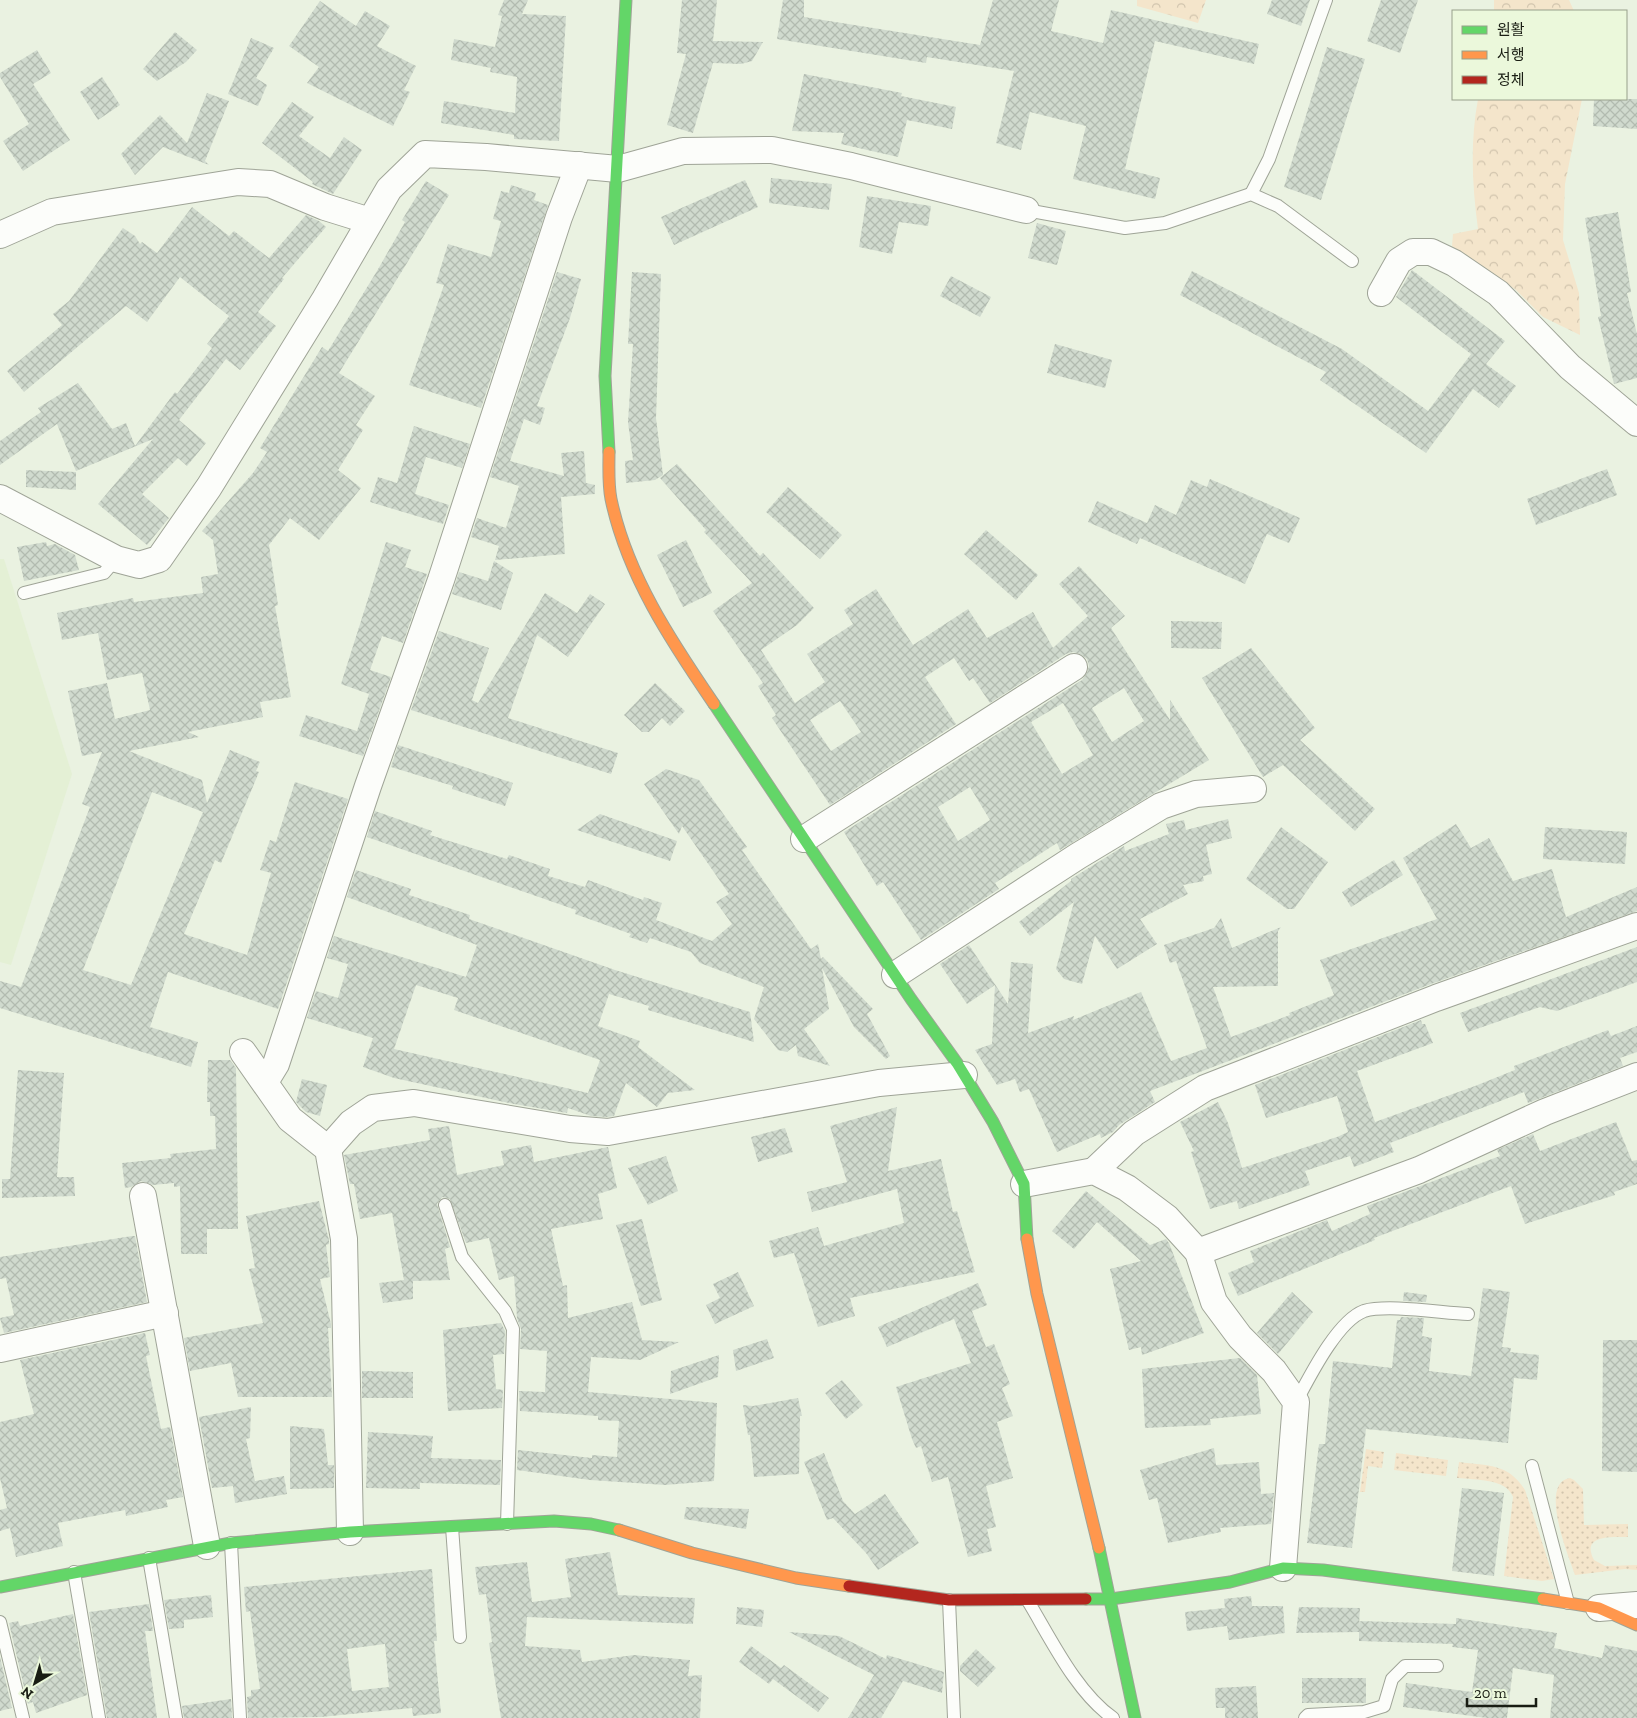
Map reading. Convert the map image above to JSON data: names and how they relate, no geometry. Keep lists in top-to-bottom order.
{
  "legend": ["원활", "서행", "정체"],
  "scale_bar": "20 m",
  "north": "bottom left"
}
